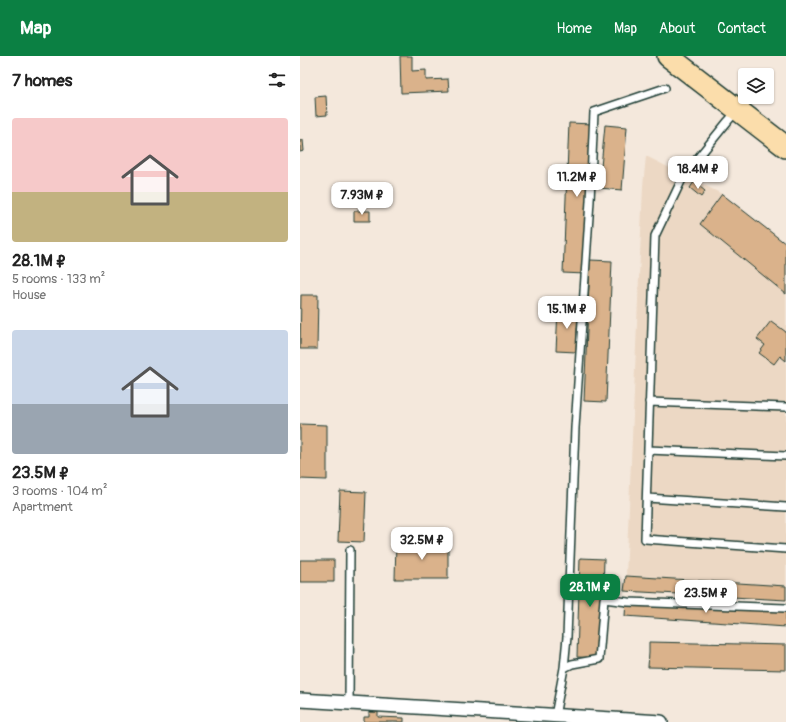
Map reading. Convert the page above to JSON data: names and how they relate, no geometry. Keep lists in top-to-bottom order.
{
  "page": {
    "header": "Map",
    "nav": [
      "Home",
      "Map",
      "About",
      "Contact"
    ],
    "heading": "7 homes",
    "list": [
      {
        "name": "28.1M ₽",
        "note": "5 rooms · 133 m² · House"
      },
      {
        "name": "23.5M ₽",
        "note": "3 rooms · 104 m² · Apartment"
      }
    ],
    "price": [
      "18.4M ₽",
      "11.2M ₽",
      "7.93M ₽",
      "15.1M ₽",
      "32.5M ₽",
      "28.1M ₽",
      "23.5M ₽"
    ]
  }
}
